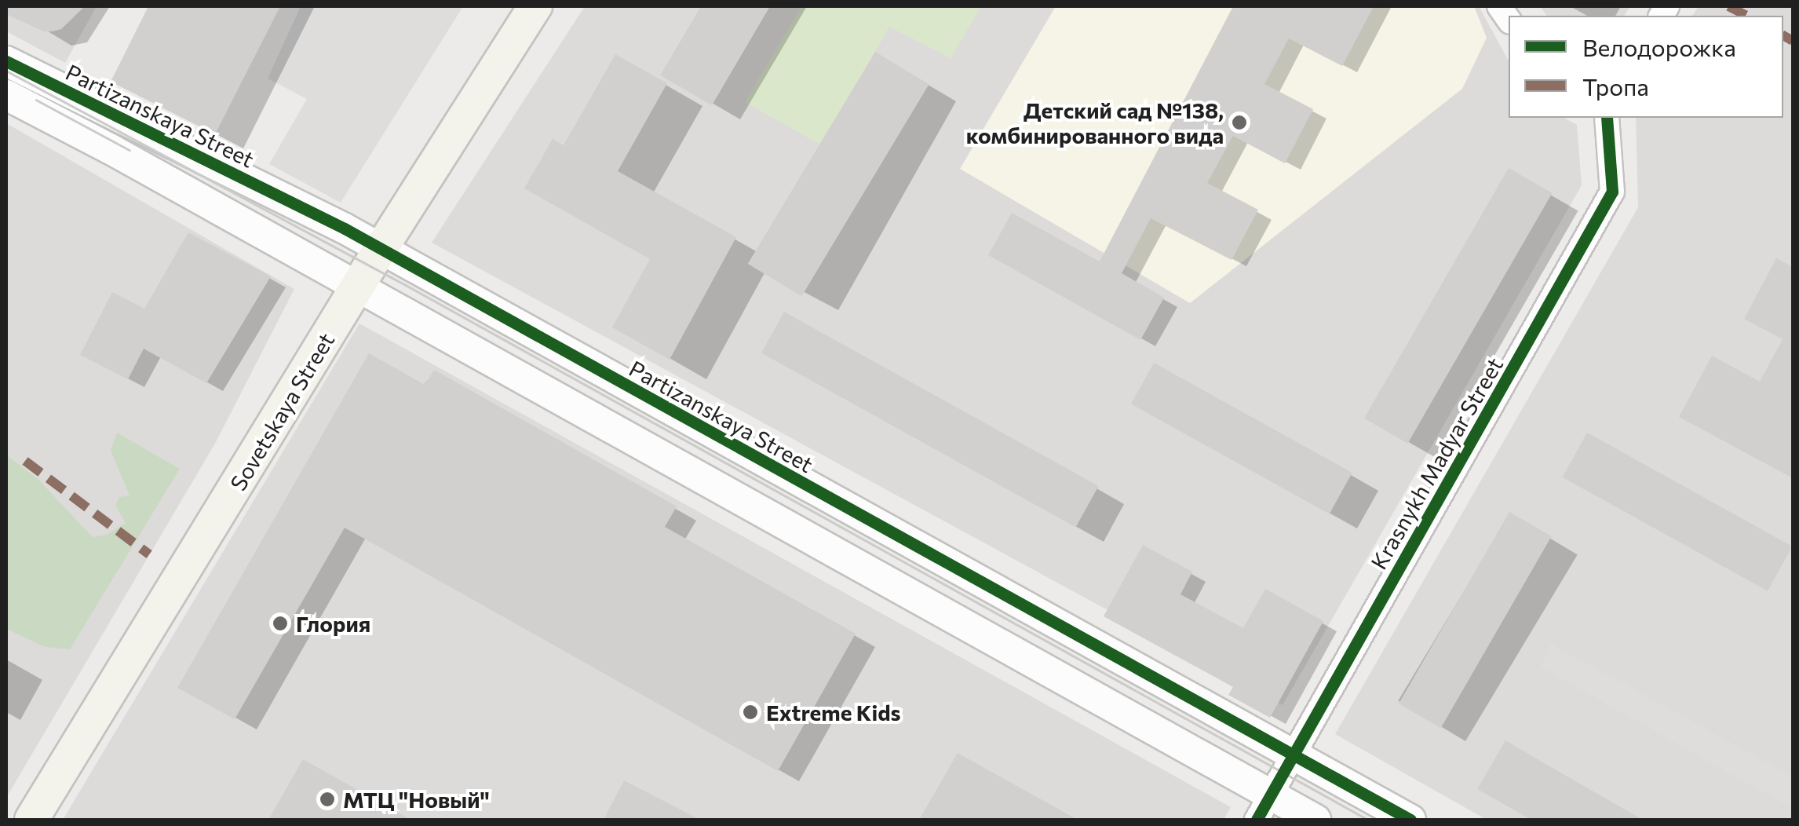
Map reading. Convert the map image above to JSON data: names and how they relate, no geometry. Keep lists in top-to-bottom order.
{
  "streets": {
    "main road": ["Sovetskaya Street"],
    "street": ["Partizanskaya Street", "Krasnykh Madyar Street"]
  },
  "crossings": [
    ["Partizanskaya Street", "Sovetskaya Street"],
    ["Partizanskaya Street", "Krasnykh Madyar Street"]
  ],
  "places": [
    "Детский сад №138, комбинированного вида",
    "Глория",
    "Extreme Kids",
    "МТЦ \"Новый\""
  ],
  "legend": ["Велодорожка", "Тропа"]
}
